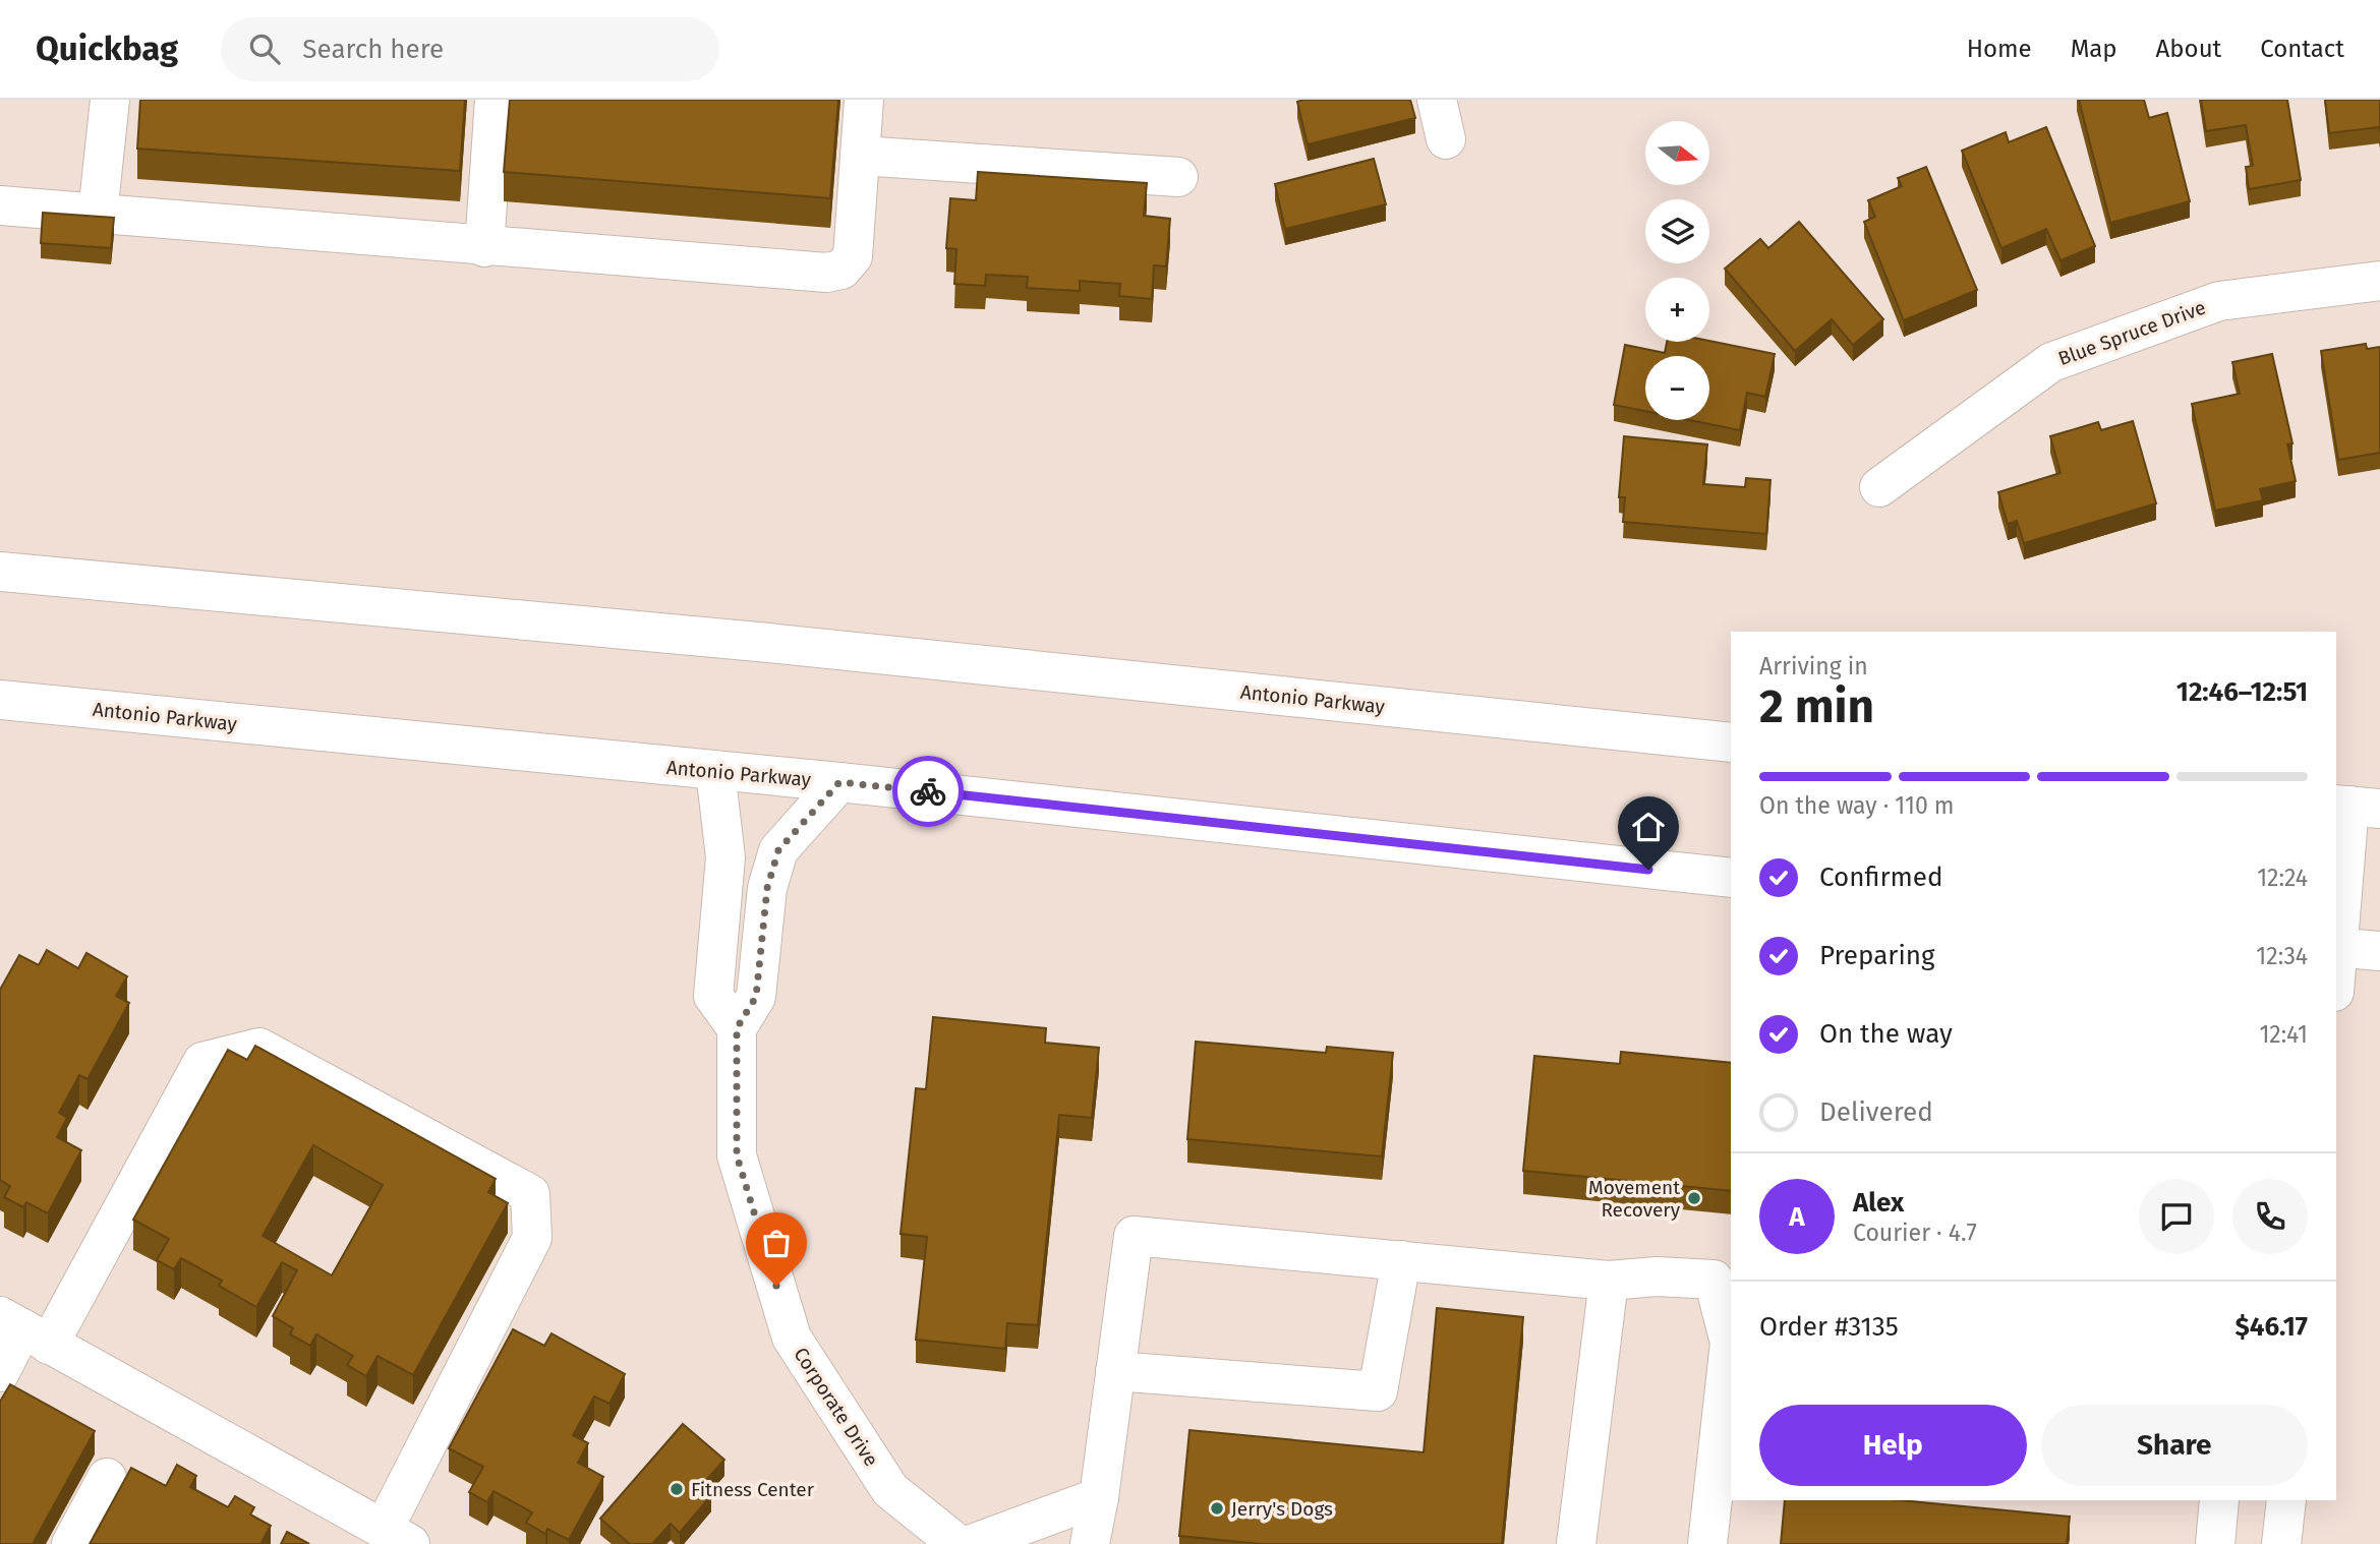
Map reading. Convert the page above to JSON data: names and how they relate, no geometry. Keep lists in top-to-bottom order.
{
  "streets": {
    "main road": ["Blue Spruce Drive", "Antonio Parkway", "Corporate Drive"]
  },
  "places": ["Movement Recovery", "Fitness Center", "Jerry's Dogs"],
  "north": "right",
  "page": {
    "header": "Quickbag",
    "search": "Search here",
    "nav": [
      "Home",
      "Map",
      "About",
      "Contact"
    ],
    "map_buttons": ["+", "−"],
    "heading": ["2 min", "Arriving in", "12:46–12:51"],
    "panel": [
      "Alex",
      "Courier · 4.7",
      "Order #3135",
      "$46.17"
    ],
    "bar": "On the way · 110 m",
    "list": [
      ["Confirmed", "12:24"],
      ["Preparing", "12:34"],
      ["On the way", "12:41"],
      "Delivered"
    ],
    "round": "A",
    "buttons": ["Help", "Share"]
  }
}
